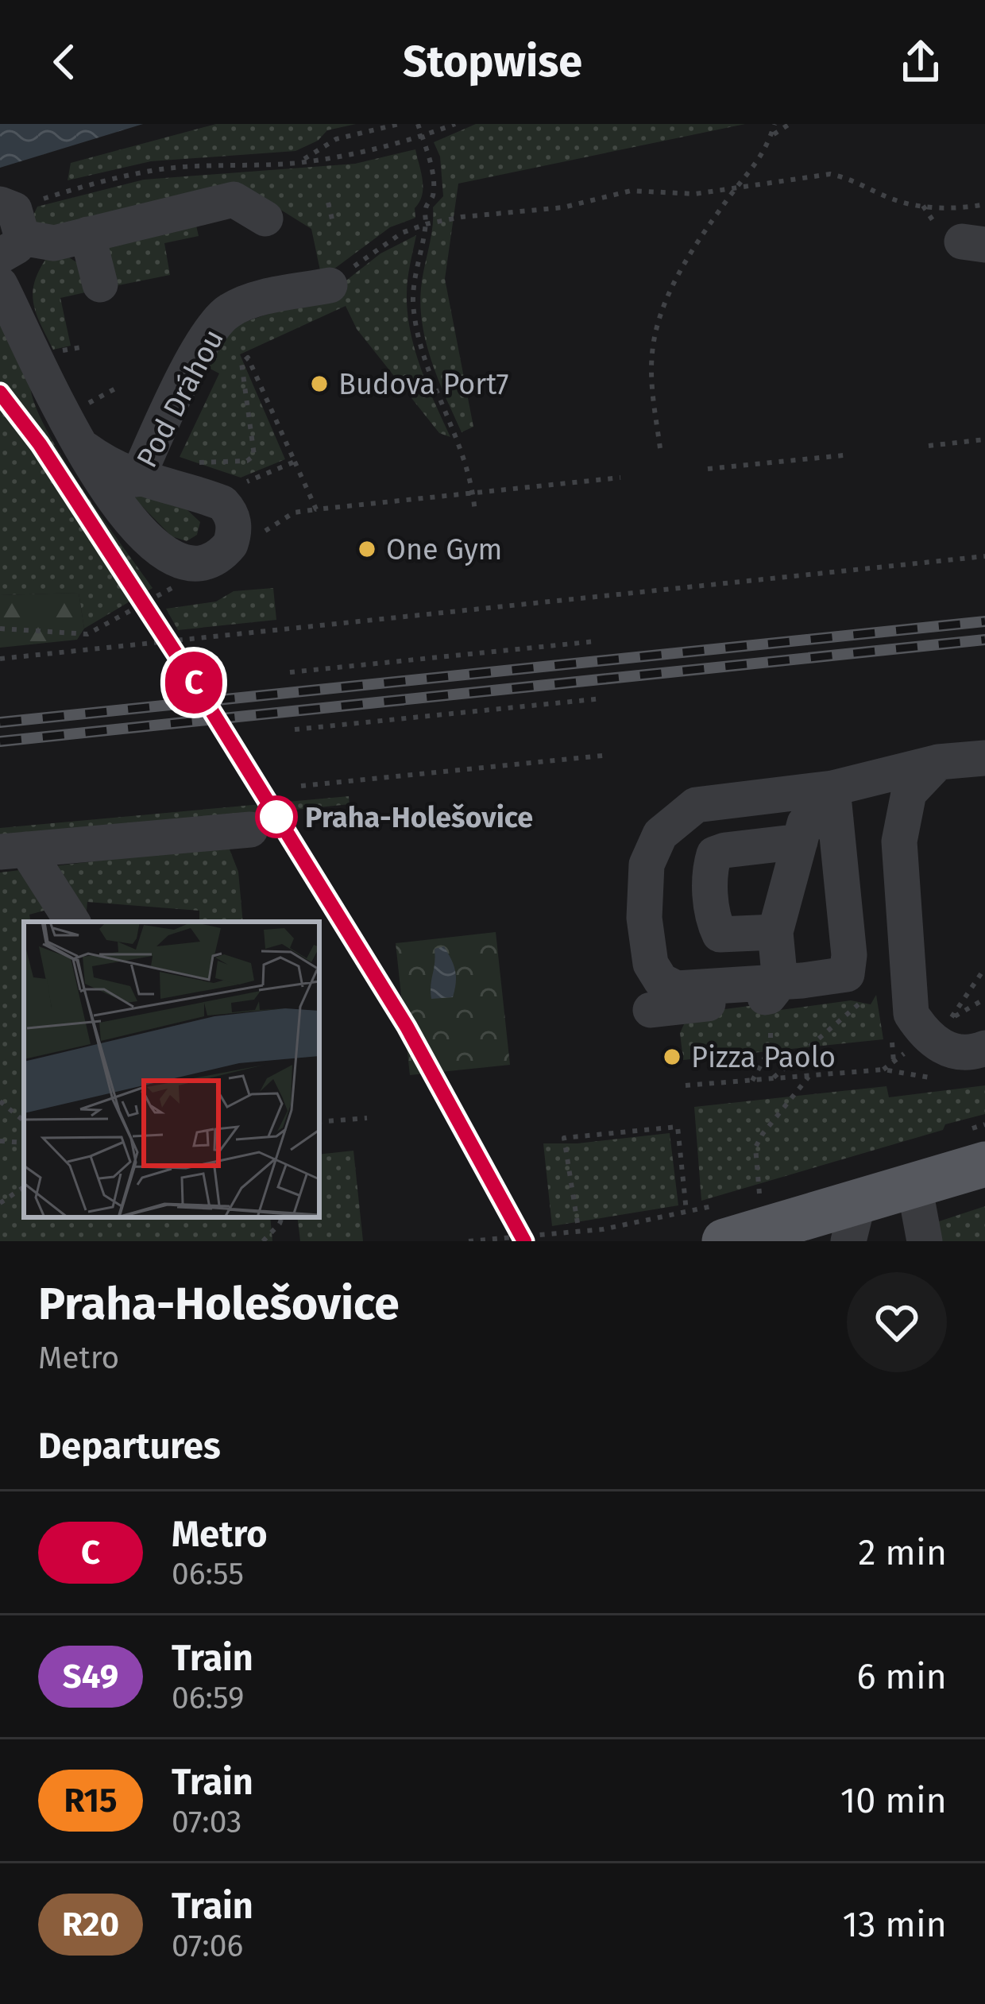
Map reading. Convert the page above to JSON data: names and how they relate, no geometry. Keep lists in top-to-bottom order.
{
  "streets": {
    "lane": ["Pod Dráhou"]
  },
  "places": [
    "Budova Port7",
    "One Gym",
    "Praha-Holešovice",
    "Pizza Paolo"
  ],
  "lines": ["metro line C"],
  "page": {
    "header": "Stopwise",
    "on_map": "C",
    "heading": [
      ["Praha-Holešovice", "Metro"],
      "Departures"
    ],
    "list": [
      {
        "mark": "C",
        "name": "Metro",
        "note": "06:55",
        "value": "2 min"
      },
      {
        "mark": "S49",
        "name": "Train",
        "note": "06:59",
        "value": "6 min"
      },
      {
        "mark": "R15",
        "name": "Train",
        "note": "07:03",
        "value": "10 min"
      },
      {
        "mark": "R20",
        "name": "Train",
        "note": "07:06",
        "value": "13 min"
      }
    ]
  }
}
